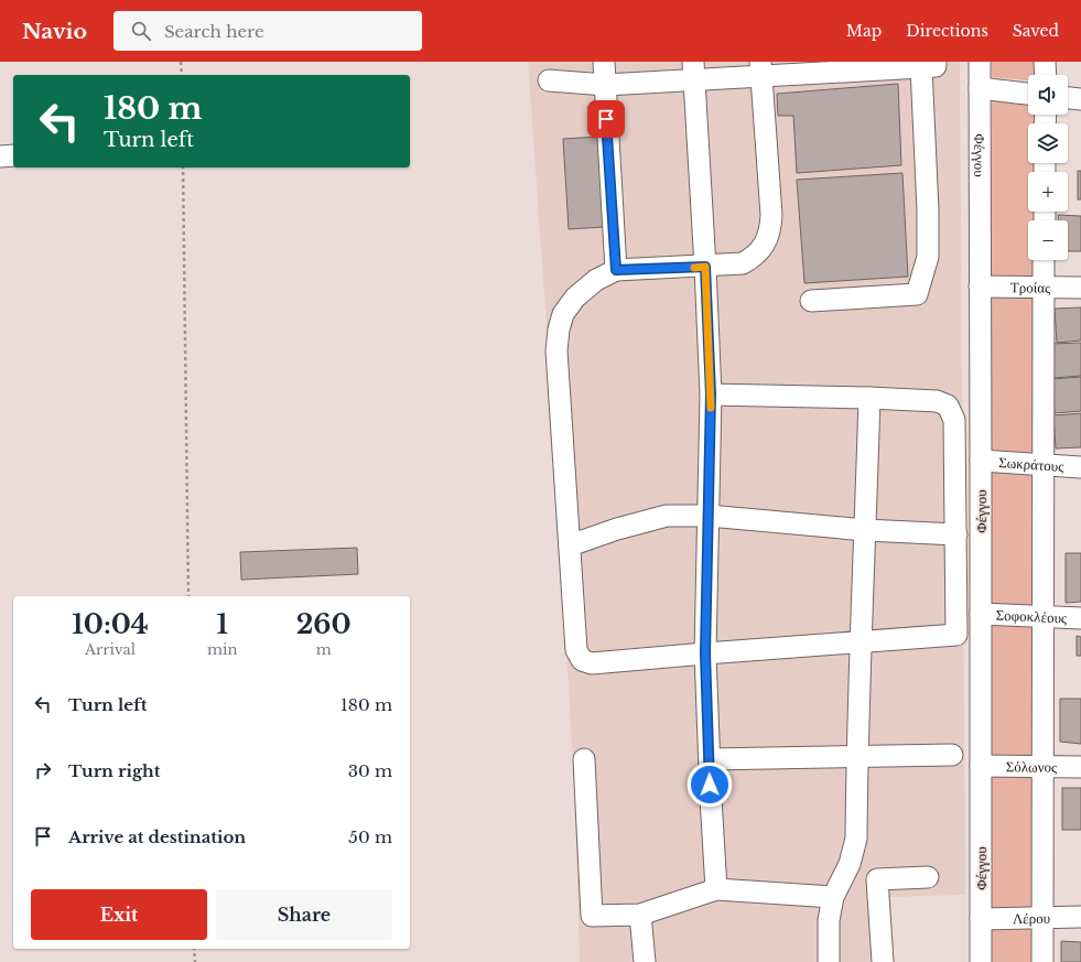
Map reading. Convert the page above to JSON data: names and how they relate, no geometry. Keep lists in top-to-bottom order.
{
  "streets": {
    "street": [
      "Φέγγου",
      "Τροίας",
      "Σωκράτους",
      "Σοφοκλέους",
      "Σόλωνος",
      "Λέρου"
    ]
  },
  "crossings": [
    ["Φέγγου", "Τροίας"],
    ["Φέγγου", "Σωκράτους"],
    ["Φέγγου", "Σοφοκλέους"],
    ["Φέγγου", "Σόλωνος"],
    ["Φέγγου", "Λέρου"]
  ],
  "page": {
    "header": "Navio",
    "search": "Search here",
    "nav": ["Map", "Directions", "Saved"],
    "map_buttons": ["+", "−"],
    "turn": ["180 m", "Turn left"],
    "eta": [
      "10:04",
      "Arrival",
      "1",
      "min",
      "260",
      "m"
    ],
    "list": [
      {
        "name": "Turn left",
        "value": "180 m"
      },
      {
        "name": "Turn right",
        "value": "30 m"
      },
      {
        "name": "Arrive at destination",
        "value": "50 m"
      }
    ],
    "buttons": ["Exit", "Share"]
  }
}
